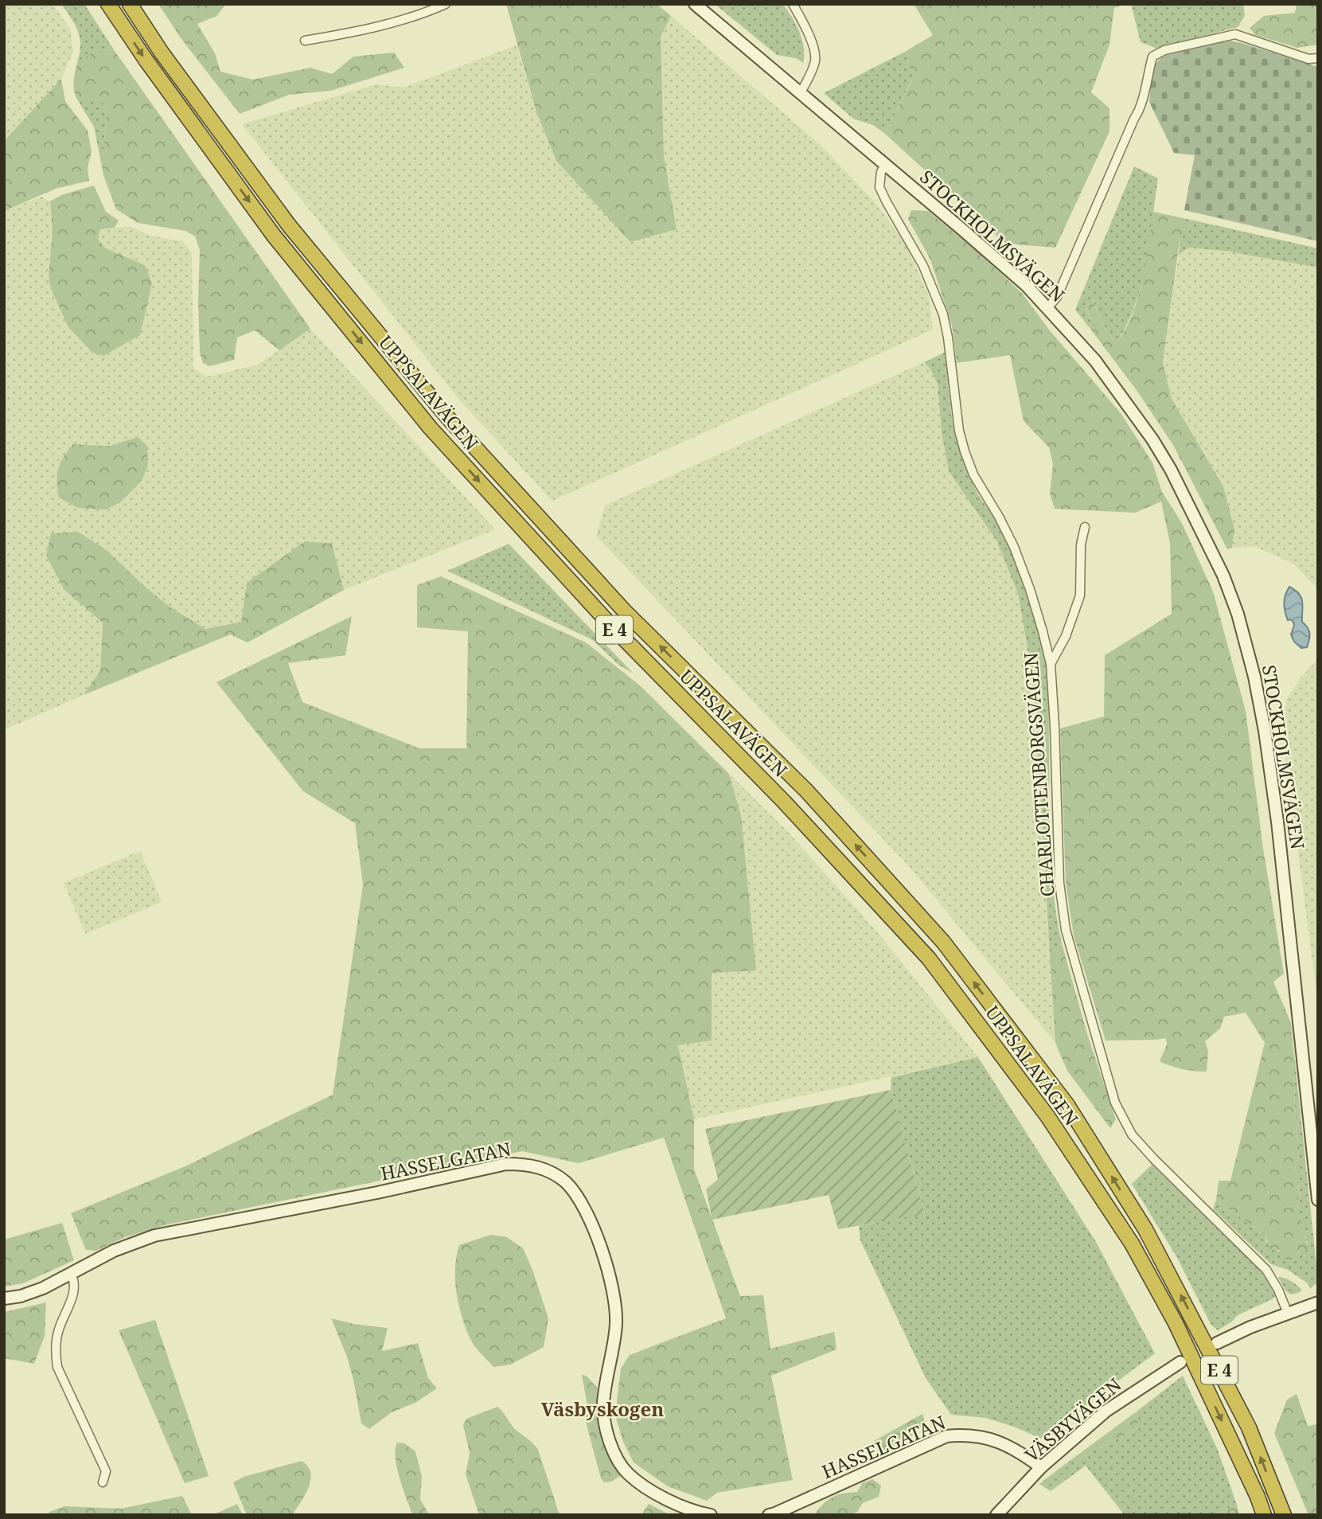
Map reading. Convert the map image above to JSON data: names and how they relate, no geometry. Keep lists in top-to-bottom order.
{
  "streets": {
    "highway": ["UPPSALAVÄGEN", "E 4"],
    "street": [
      "STOCKHOLMSVÄGEN",
      "CHARLOTTENBORGSVÄGEN",
      "HASSELGATAN",
      "VÄSBYVÄGEN"
    ]
  },
  "crossings": [
    ["STOCKHOLMSVÄGEN", "CHARLOTTENBORGSVÄGEN"],
    ["HASSELGATAN", "VÄSBYVÄGEN"]
  ],
  "districts": ["Väsbyskogen"]
}
